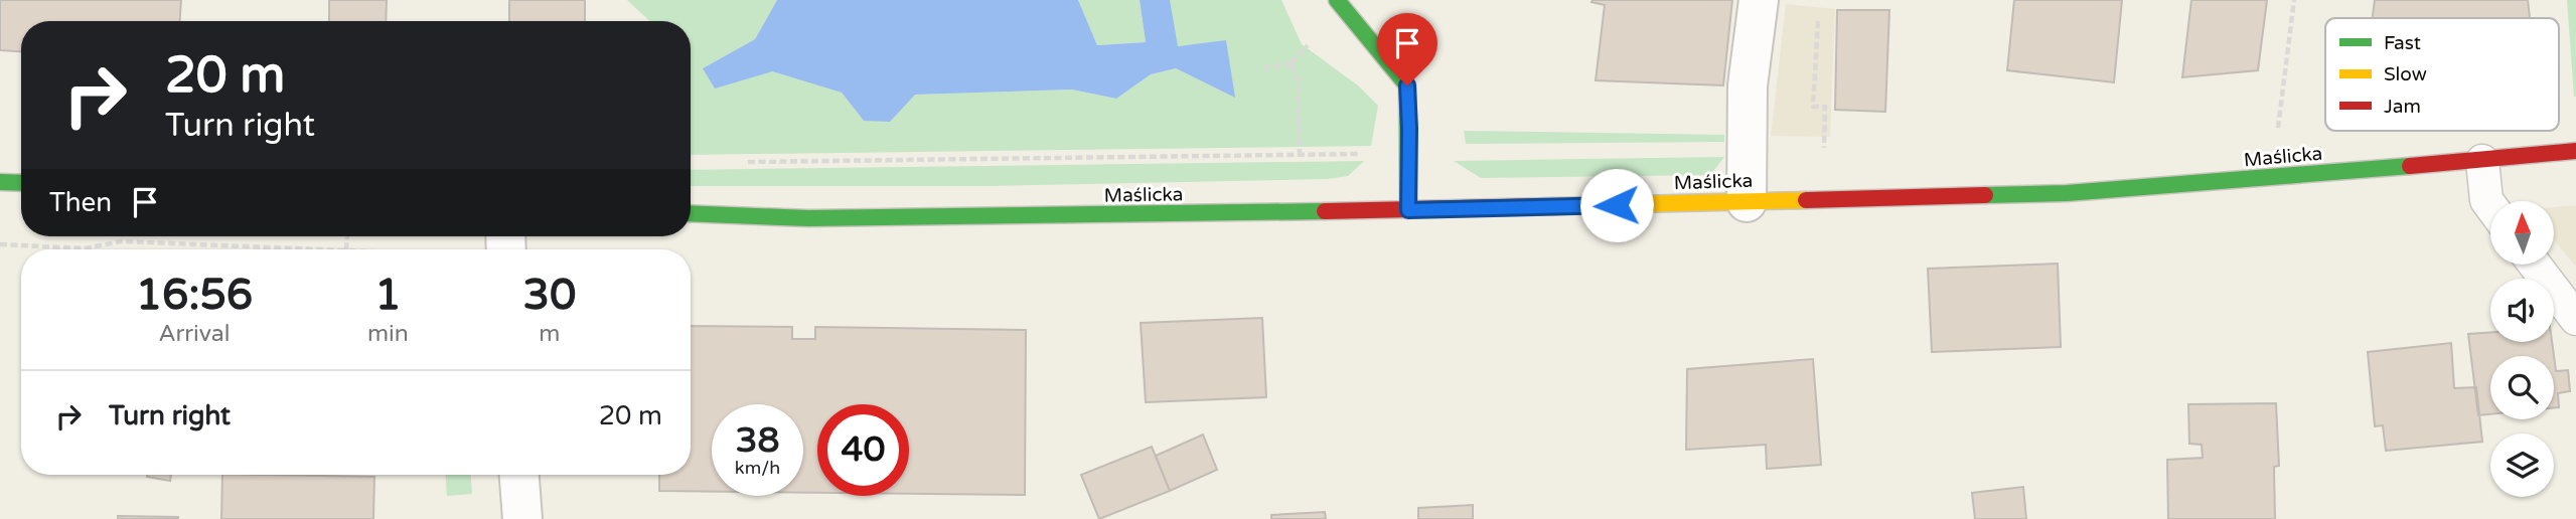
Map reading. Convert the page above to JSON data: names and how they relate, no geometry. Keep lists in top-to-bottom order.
{
  "streets": {
    "street": ["Maślicka"]
  },
  "legend": ["Fast", "Slow", "Jam"],
  "north": "top",
  "page": {
    "turn": ["20 m", "Turn right"],
    "then": "Then",
    "eta": [
      "16:56",
      "Arrival",
      "1",
      "min",
      "30",
      "m"
    ],
    "list": [
      {
        "name": "Turn right",
        "value": "20 m"
      }
    ],
    "speed": "38 km/h",
    "limit": "40"
  }
}
